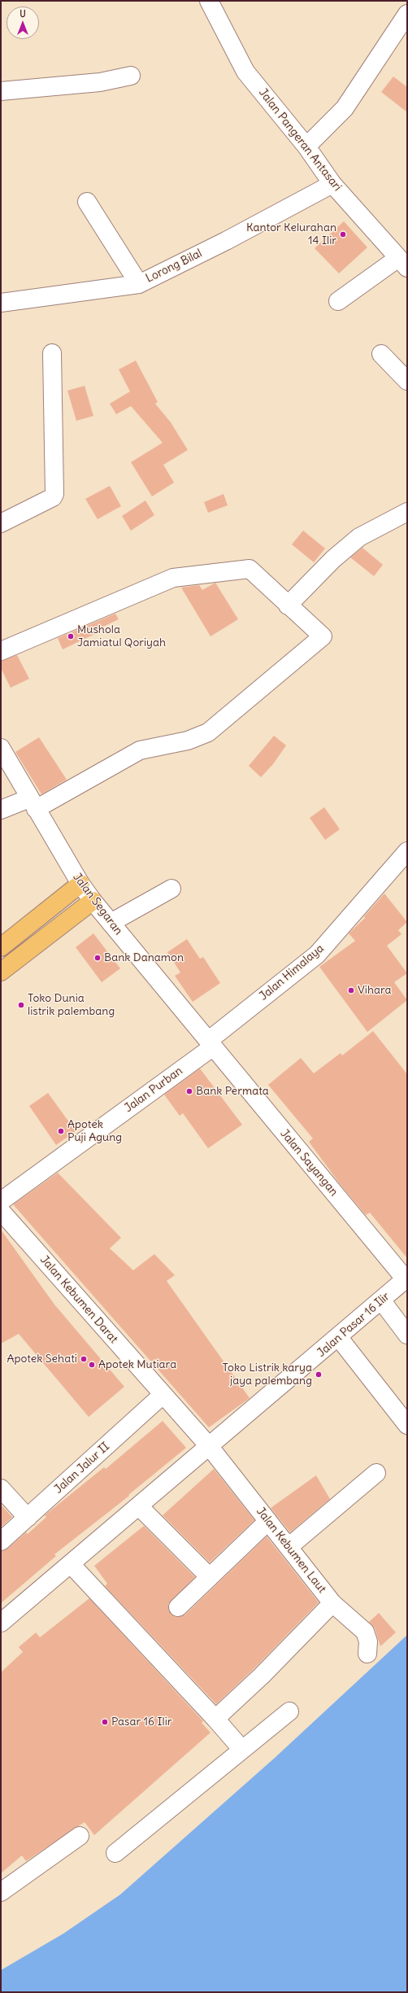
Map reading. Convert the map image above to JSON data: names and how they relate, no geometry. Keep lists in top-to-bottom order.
{
  "streets": {
    "street": [
      "Jalan Pangeran Antasari",
      "Lorong Bilal",
      "Jalan Segaran",
      "Jalan Himalaya",
      "Jalan Purban",
      "Jalan Sayangan",
      "Jalan Kebumen Darat",
      "Jalan Pasar 16 Ilir",
      "Jalan Jalur II",
      "Jalan Kebumen Laut"
    ]
  },
  "crossings": [
    ["Jalan Pangeran Antasari", "Lorong Bilal"],
    ["Jalan Segaran", "Jalan Himalaya"],
    ["Jalan Segaran", "Jalan Purban"],
    ["Jalan Segaran", "Jalan Sayangan"],
    ["Jalan Himalaya", "Jalan Purban"],
    ["Jalan Himalaya", "Jalan Sayangan"],
    ["Jalan Purban", "Jalan Sayangan"],
    ["Jalan Sayangan", "Jalan Pasar 16 Ilir"],
    ["Jalan Kebumen Darat", "Jalan Pasar 16 Ilir"],
    ["Jalan Kebumen Darat", "Jalan Jalur II"],
    ["Jalan Kebumen Darat", "Jalan Kebumen Laut"],
    ["Jalan Pasar 16 Ilir", "Jalan Kebumen Laut"]
  ],
  "places": [
    "Kantor Kelurahan 14 Ilir",
    "Mushola Jamiatul Qoriyah",
    "Bank Danamon",
    "Vihara",
    "Toko Dunia listrik palembang",
    "Bank Permata",
    "Apotek Puji Agung",
    "Apotek Sehati",
    "Apotek Mutiara",
    "Toko Listrik karya jaya palembang",
    "Pasar 16 Ilir"
  ],
  "north": "top"
}
